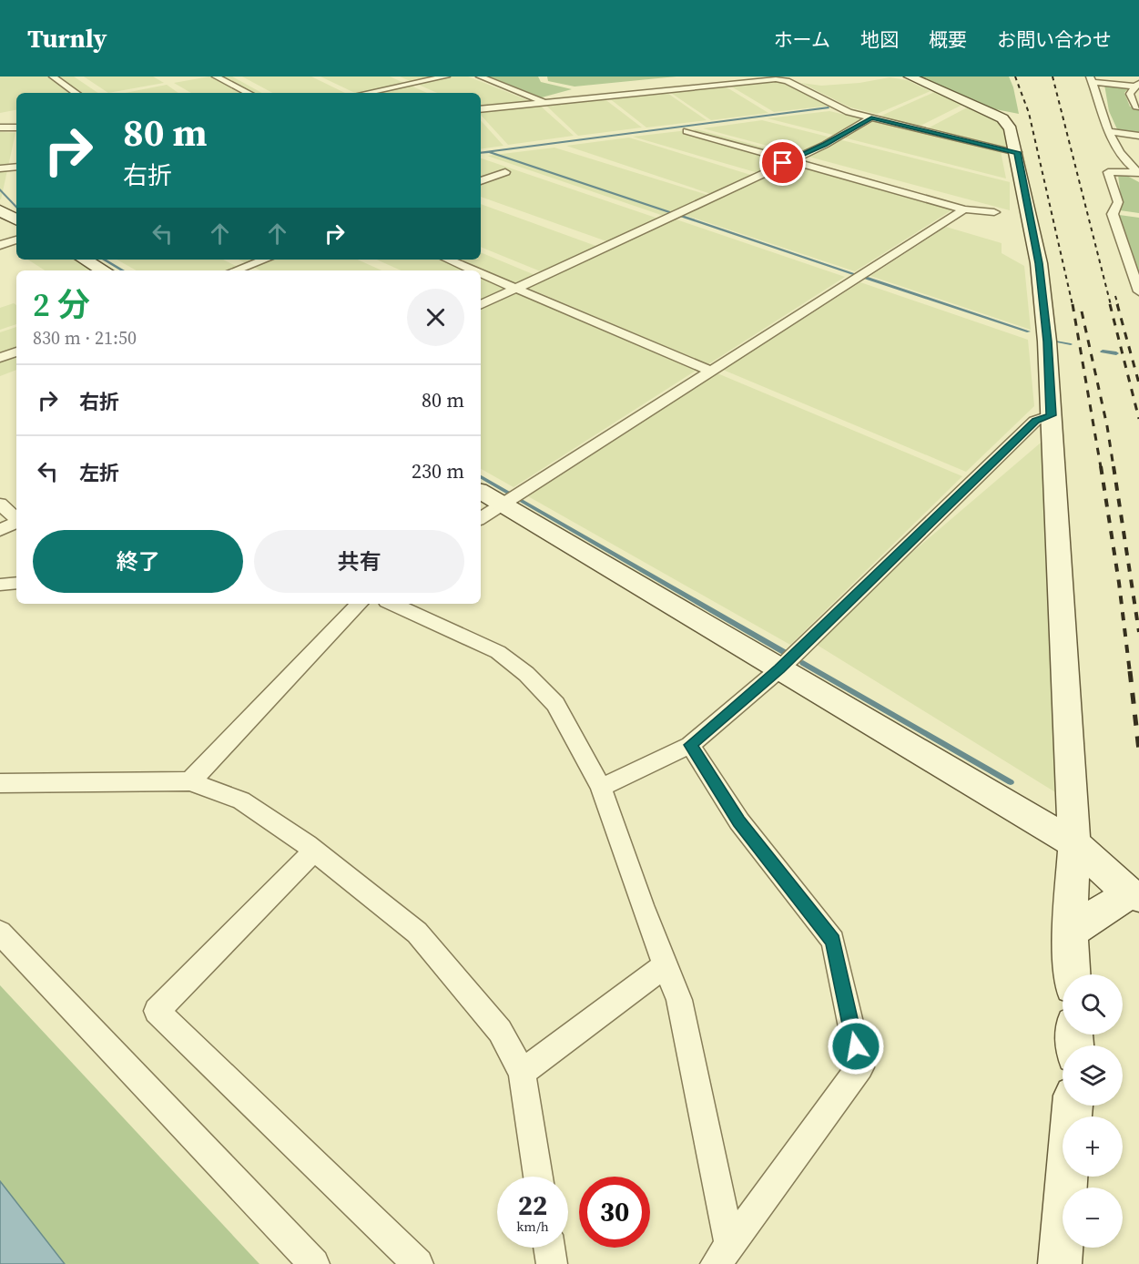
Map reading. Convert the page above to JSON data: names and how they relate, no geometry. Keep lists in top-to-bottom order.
{
  "page": {
    "header": "Turnly",
    "nav": [
      "ホーム",
      "地図",
      "概要",
      "お問い合わせ"
    ],
    "turn": ["80 m", "右折"],
    "heading": ["2 分", "830 m · 21:50"],
    "list": [
      {
        "name": "右折",
        "value": "80 m"
      },
      {
        "name": "左折",
        "value": "230 m"
      }
    ],
    "buttons": ["終了", "共有"],
    "map_buttons": ["+", "−"],
    "speed": "22 km/h",
    "limit": "30"
  }
}
